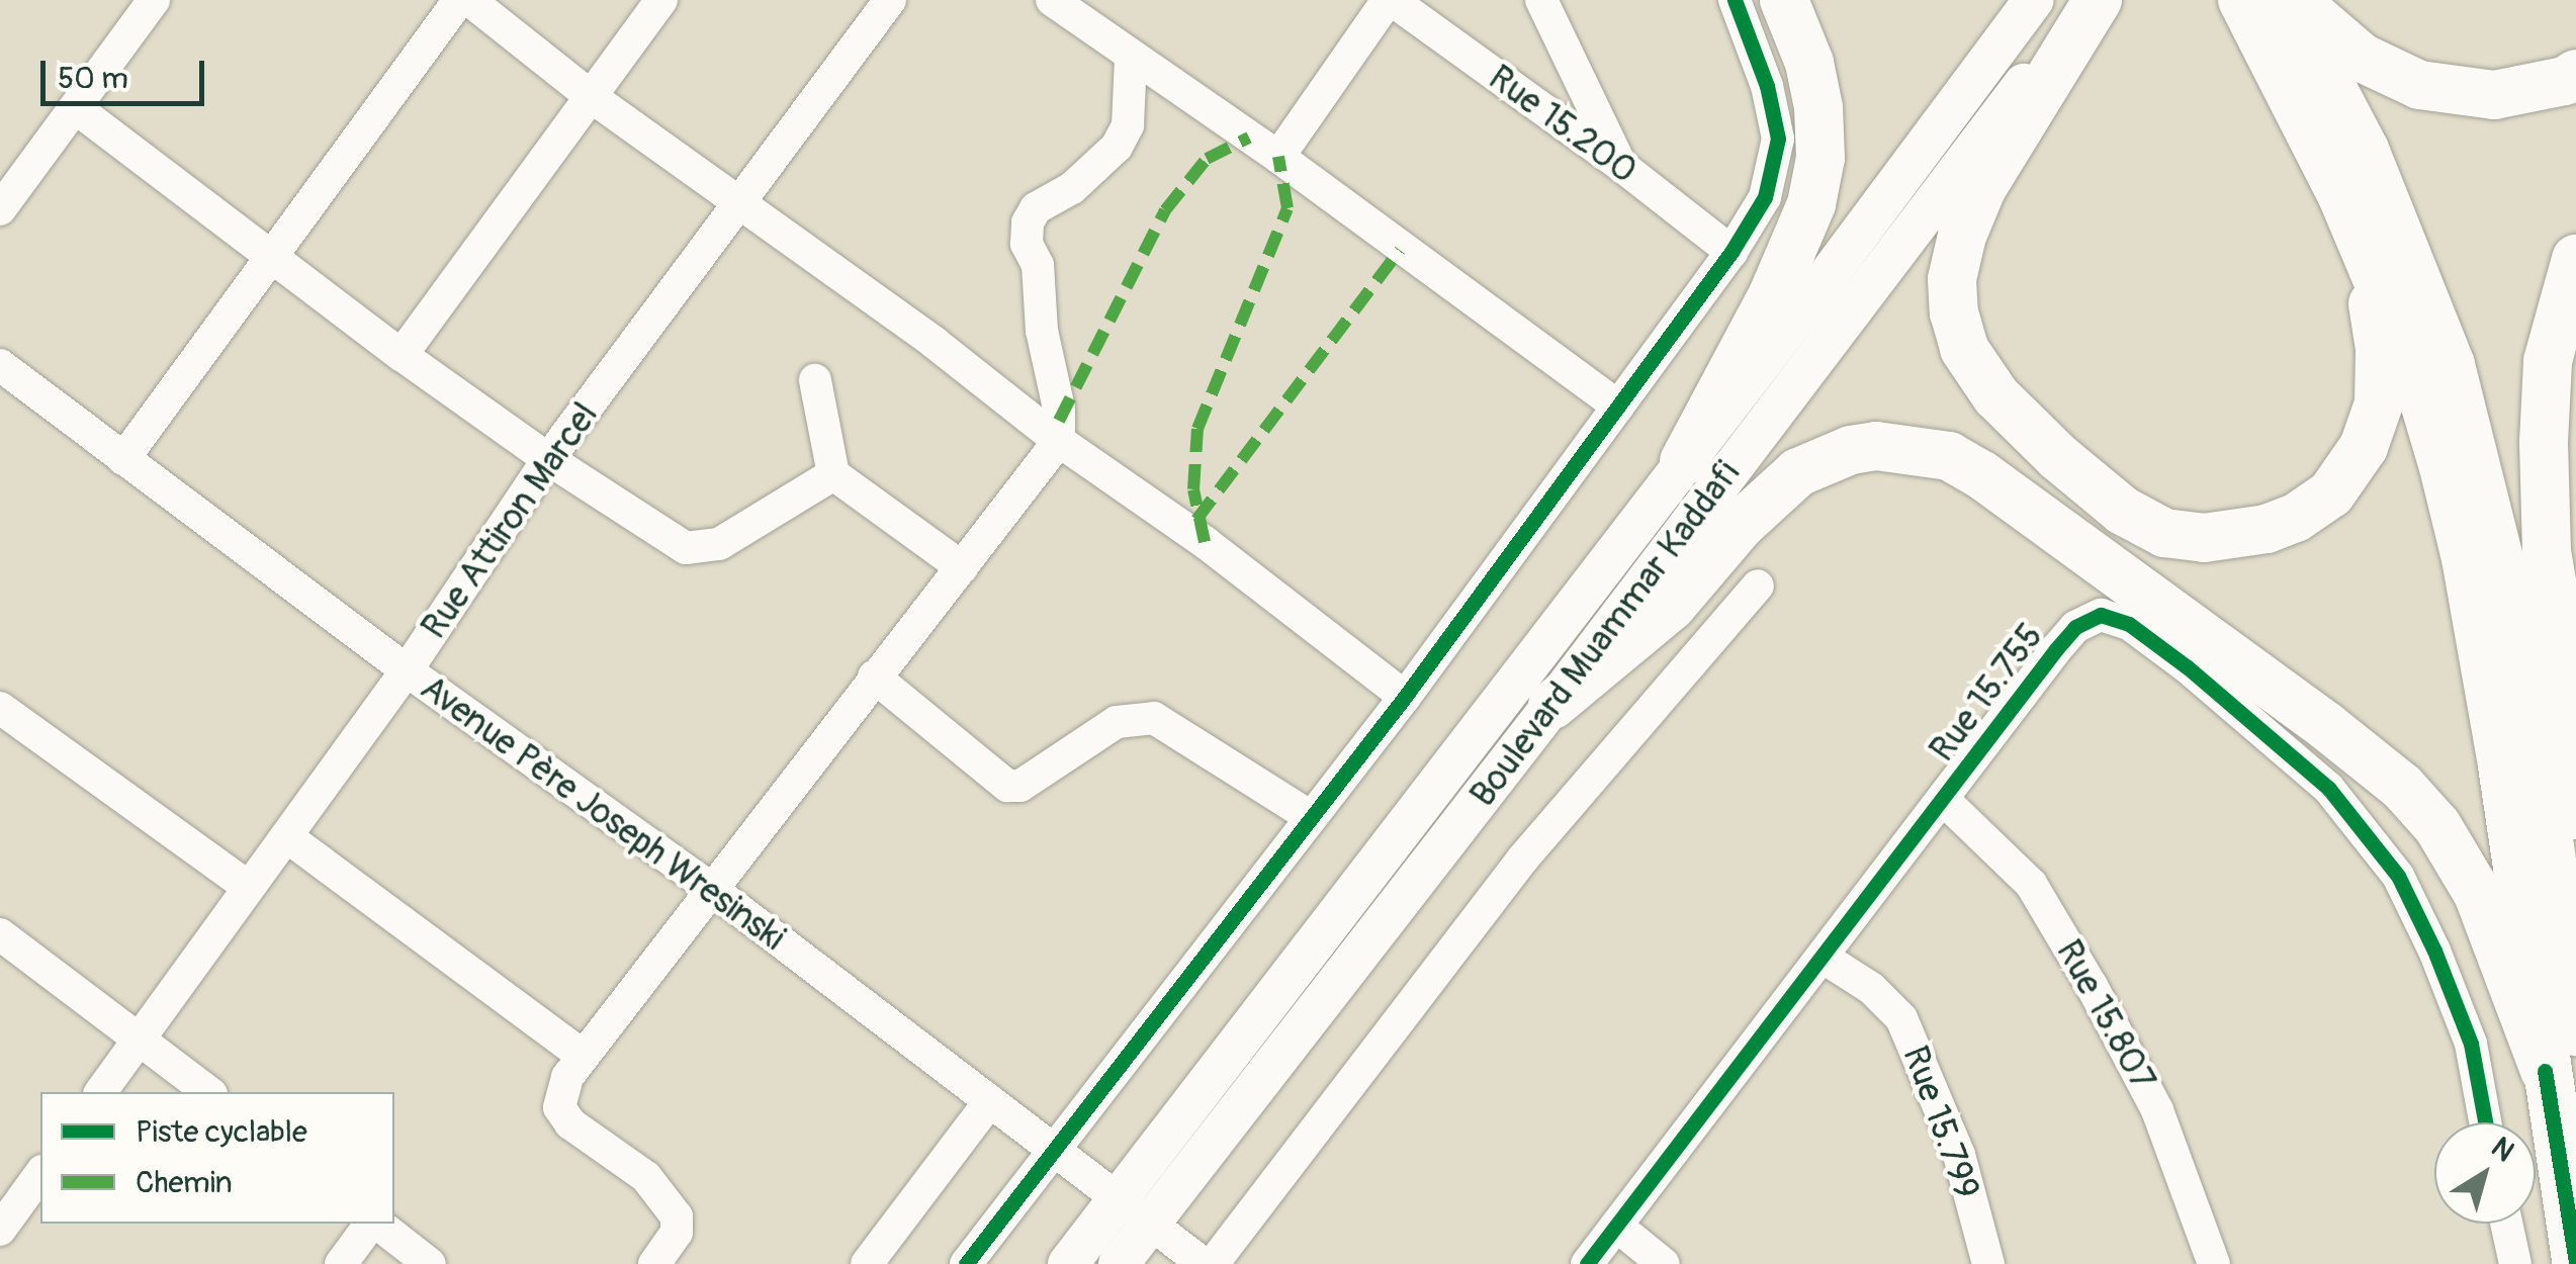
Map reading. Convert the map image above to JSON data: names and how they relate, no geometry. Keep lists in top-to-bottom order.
{
  "streets": {
    "main road": ["Boulevard Muammar Kaddafi"],
    "street": [
      "Rue 15.200",
      "Rue Attiron Marcel",
      "Rue 15.755",
      "Avenue Père Joseph Wresinski",
      "Rue 15.807",
      "Rue 15.799"
    ]
  },
  "crossings": [
    ["Rue Attiron Marcel", "Avenue Père Joseph Wresinski"],
    ["Boulevard Muammar Kaddafi", "Avenue Père Joseph Wresinski"],
    ["Rue 15.755", "Rue 15.807"],
    ["Rue 15.755", "Rue 15.799"]
  ],
  "legend": ["Piste cyclable", "Chemin"],
  "scale_bar": "50 m",
  "north": "top right"
}
